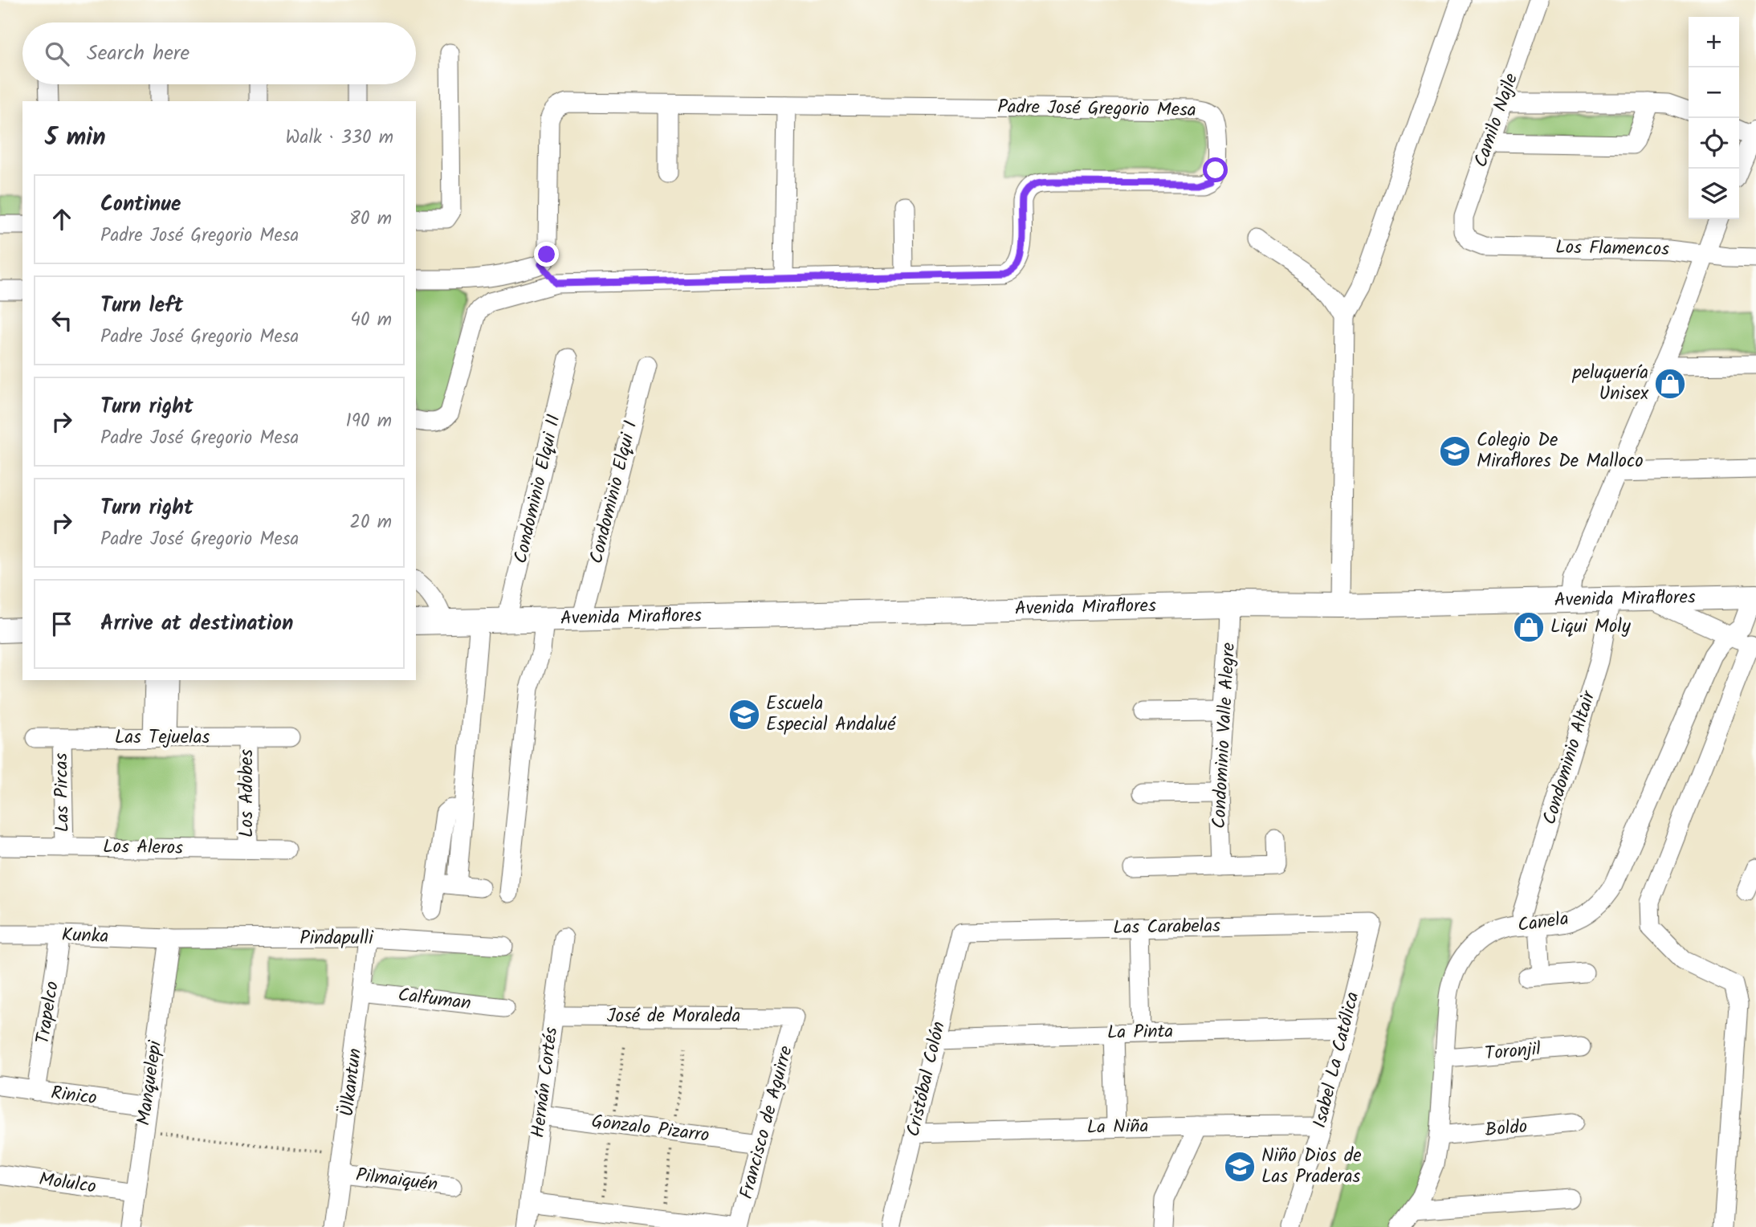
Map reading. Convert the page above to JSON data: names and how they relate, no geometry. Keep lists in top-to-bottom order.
{
  "streets": {
    "main road": ["Avenida Miraflores"],
    "street": [
      "Padre José Gregorio Mesa",
      "Camilo Najle",
      "Los Flamencos",
      "Condominio Elqui II",
      "Condominio Elqui I",
      "Condominio Valle Alegre",
      "Las Tejuelas",
      "Condominio Altair",
      "Las Pircas",
      "Los Adobes",
      "Los Aleros",
      "Canela",
      "Las Carabelas",
      "Kunka",
      "Pindapulli",
      "Calfuman",
      "Trapelco",
      "José de Moraleda",
      "La Pinta",
      "Toronjil",
      "Isabel La Católica",
      "Cristóbal Colón",
      "Ülkantun",
      "Hernán Cortés",
      "Manquelepi",
      "Rinico",
      "Francisco de Aguirre",
      "La Niña",
      "Gonzalo Pizarro",
      "Boldo",
      "Pilmaiquén",
      "Molulco"
    ]
  },
  "crossings": [
    ["Camilo Najle", "Los Flamencos"],
    ["Condominio Elqui II", "Avenida Miraflores"],
    ["Condominio Elqui I", "Avenida Miraflores"],
    ["Avenida Miraflores", "Condominio Valle Alegre"],
    ["Avenida Miraflores", "Condominio Altair"],
    ["Avenida Miraflores", "Canela"],
    ["Las Tejuelas", "Las Pircas"],
    ["Las Tejuelas", "Los Adobes"],
    ["Las Pircas", "Los Aleros"],
    ["Los Adobes", "Los Aleros"],
    ["Canela", "Toronjil"],
    ["Canela", "Boldo"],
    ["Las Carabelas", "Isabel La Católica"],
    ["Las Carabelas", "Cristóbal Colón"],
    ["Kunka", "Pindapulli"],
    ["Kunka", "Trapelco"],
    ["Kunka", "Manquelepi"],
    ["Pindapulli", "Ülkantun"],
    ["Pindapulli", "Manquelepi"],
    ["Calfuman", "Ülkantun"],
    ["Trapelco", "Rinico"],
    ["José de Moraleda", "Hernán Cortés"],
    ["José de Moraleda", "Francisco de Aguirre"],
    ["La Pinta", "Isabel La Católica"],
    ["La Pinta", "Cristóbal Colón"],
    ["Isabel La Católica", "La Niña"],
    ["Cristóbal Colón", "La Niña"],
    ["Ülkantun", "Pilmaiquén"],
    ["Hernán Cortés", "Gonzalo Pizarro"],
    ["Manquelepi", "Rinico"],
    ["Manquelepi", "Molulco"],
    ["Francisco de Aguirre", "Gonzalo Pizarro"]
  ],
  "places": {
    "shop": ["peluquería Unisex", "Liqui Moly"],
    "school or university": ["Colegio De Miraflores De Malloco", "Escuela Especial Andalué", "Niño Dios de Las Praderas"]
  },
  "page": {
    "map_buttons": ["+", "−"],
    "search": "Search here",
    "heading": ["5 min", "Walk · 330 m"],
    "list": [
      ["Continue", "Padre José Gregorio Mesa", "80 m"],
      ["Turn left", "Padre José Gregorio Mesa", "40 m"],
      ["Turn right", "Padre José Gregorio Mesa", "190 m"],
      ["Turn right", "Padre José Gregorio Mesa", "20 m"],
      "Arrive at destination"
    ]
  }
}
